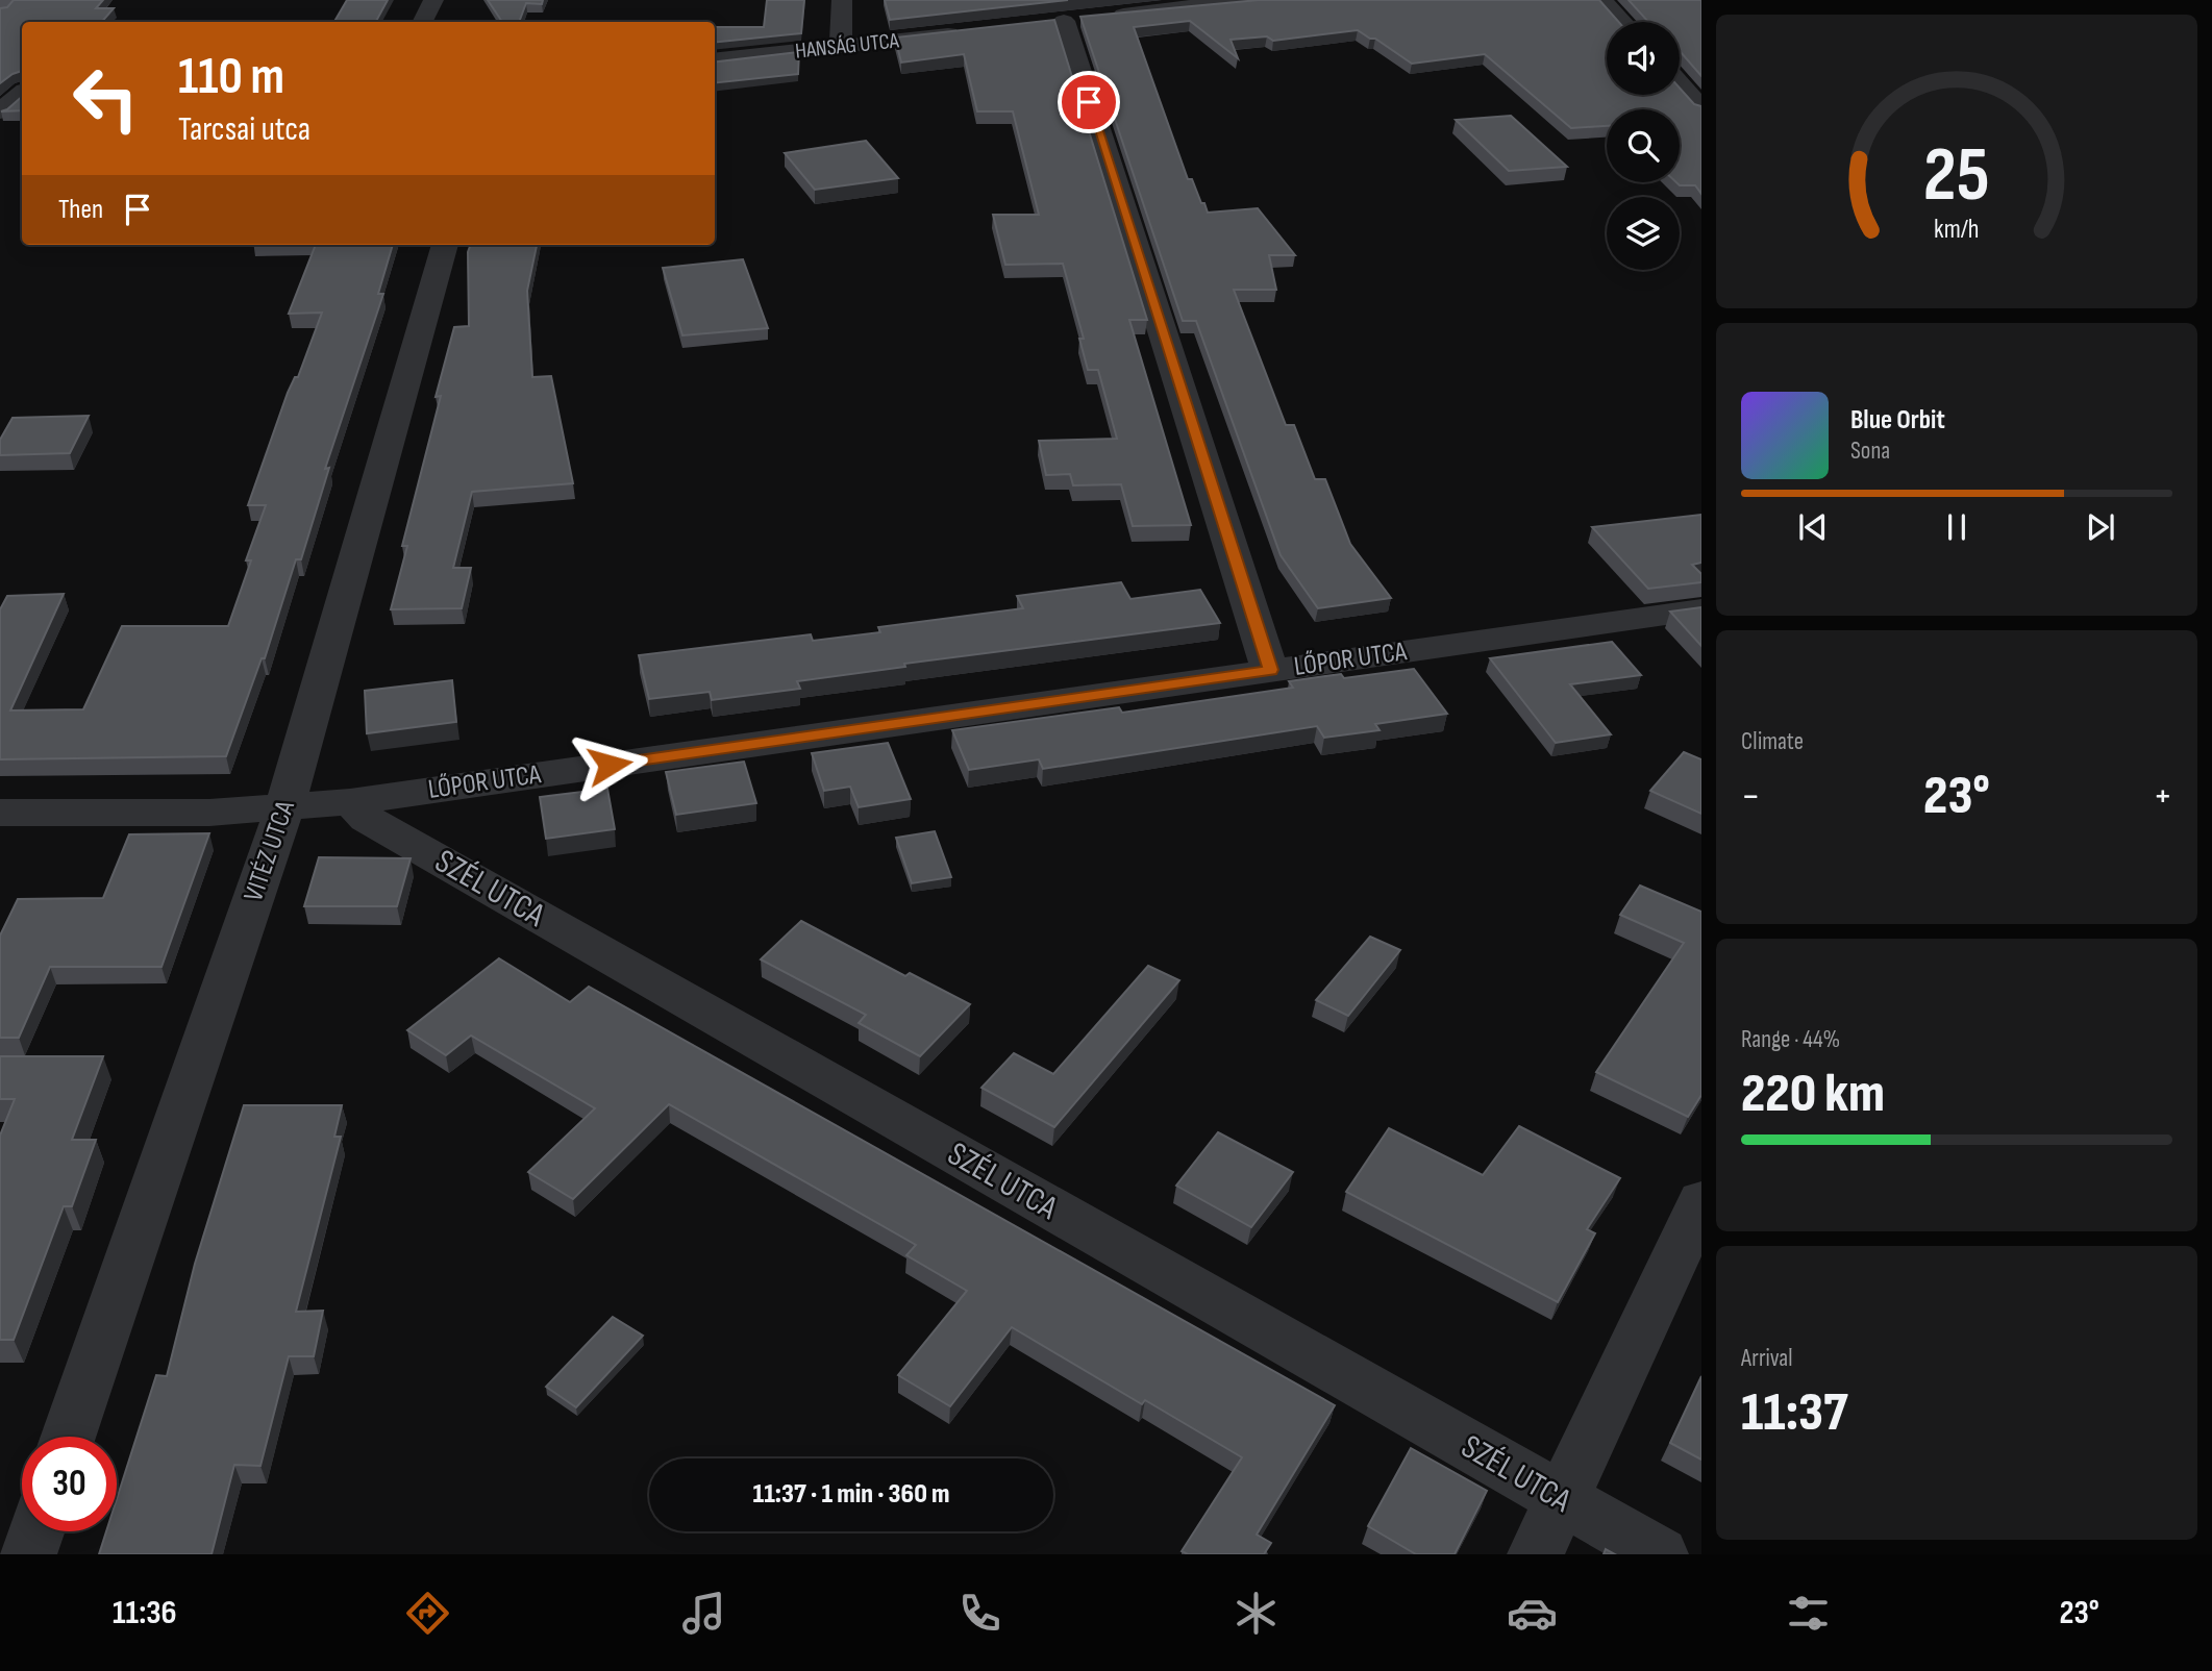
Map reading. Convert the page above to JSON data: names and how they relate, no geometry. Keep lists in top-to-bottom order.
{
  "streets": {
    "street": [
      "HANSÁG UTCA",
      "LŐPOR UTCA",
      "VITÉZ UTCA",
      "SZÉL UTCA"
    ]
  },
  "crossings": [
    ["LŐPOR UTCA", "VITÉZ UTCA"],
    ["LŐPOR UTCA", "SZÉL UTCA"]
  ],
  "page": {
    "turn": ["110 m", "Tarcsai utca"],
    "then": "Then",
    "song": ["Blue Orbit", "Sona"],
    "tile": [
      "Climate",
      ["Range · 44%", "220 km"],
      ["Arrival", "11:37"]
    ],
    "heat": ["−", "23°", "+"],
    "limit": "30",
    "trip": "11:37 · 1 min · 360 m",
    "tabs": ["11:36", "23°"],
    "gauge": ["25", "km/h"]
  }
}
